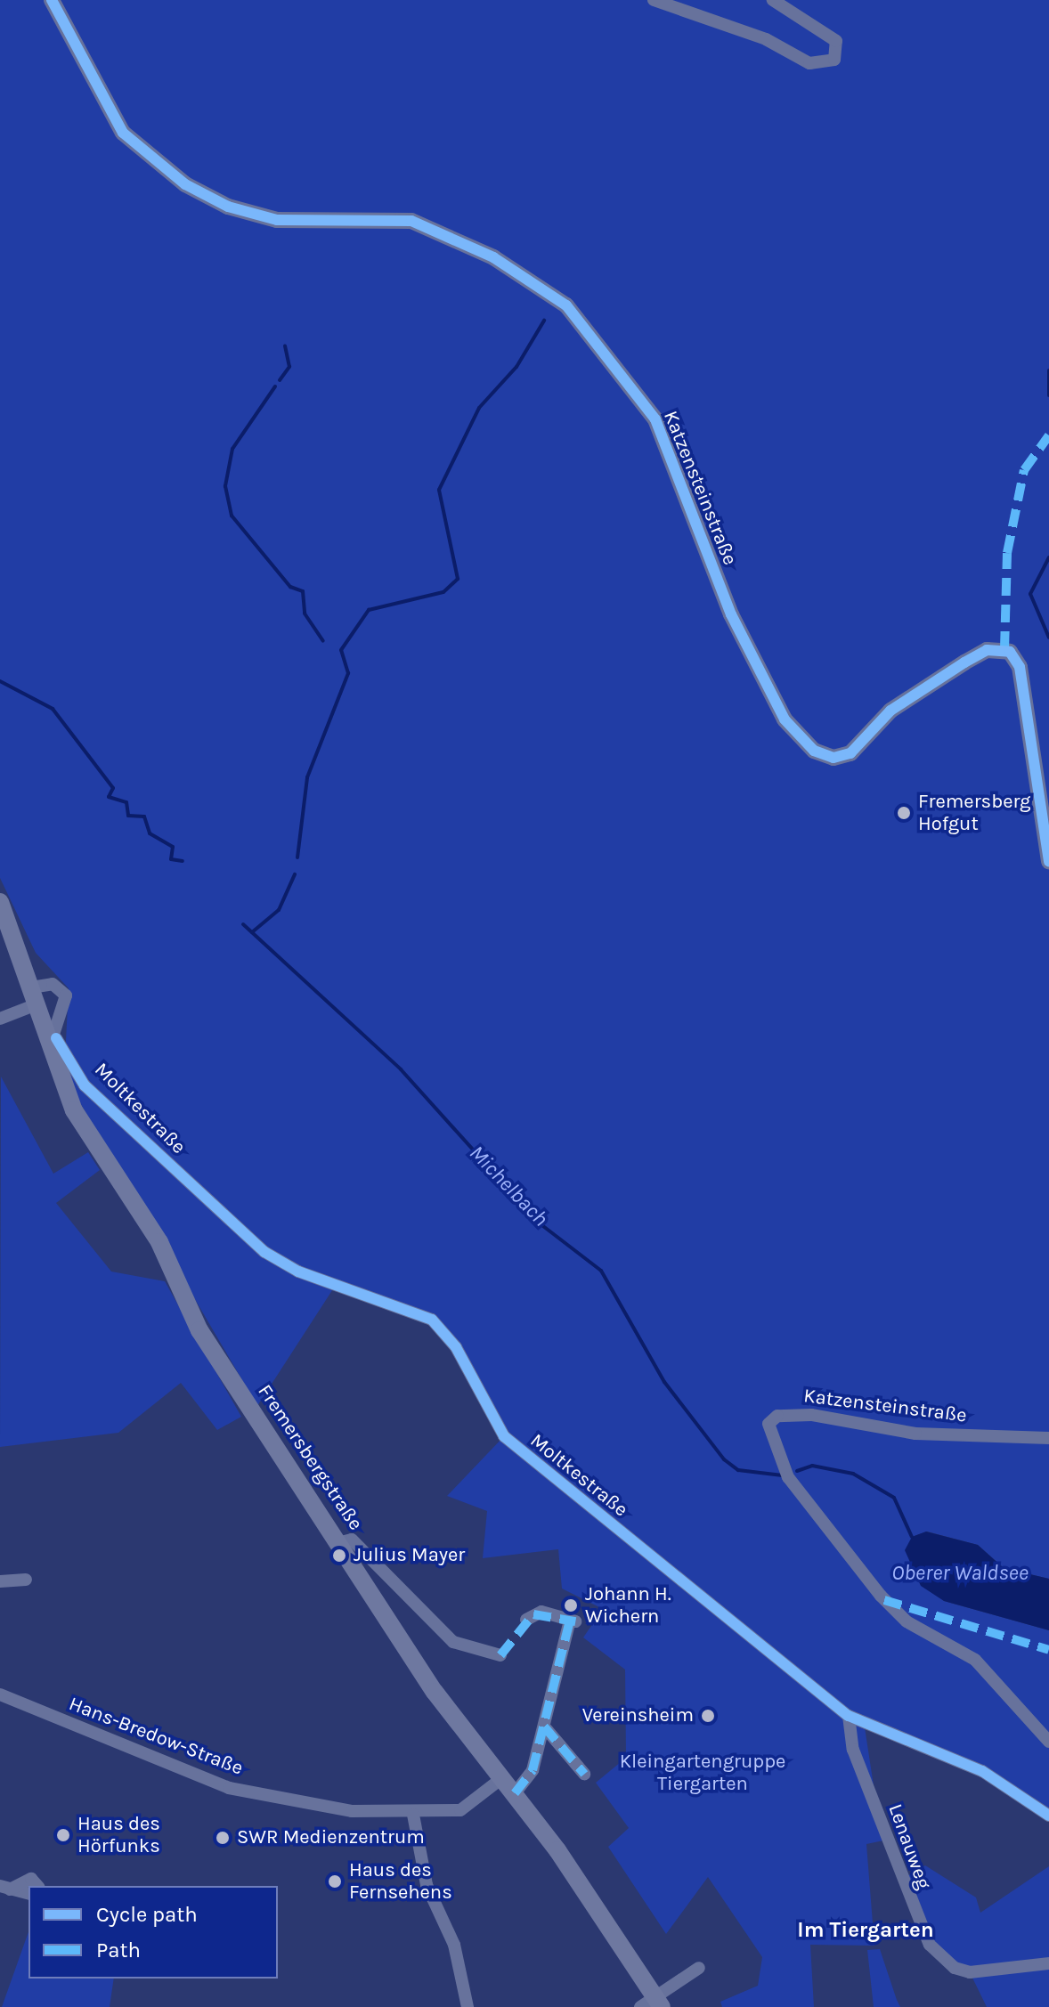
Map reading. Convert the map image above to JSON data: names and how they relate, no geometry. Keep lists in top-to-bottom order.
{
  "streets": {
    "main road": ["Fremersbergstraße"],
    "street": [
      "Katzensteinstraße",
      "Moltkestraße",
      "Hans-Bredow-Straße",
      "Lenauweg"
    ]
  },
  "crossings": [
    ["Moltkestraße", "Fremersbergstraße"],
    ["Moltkestraße", "Lenauweg"],
    ["Fremersbergstraße", "Hans-Bredow-Straße"]
  ],
  "districts": ["Im Tiergarten"],
  "water": ["Michelbach", "Oberer Waldsee"],
  "parks": ["Kleingartengruppe Tiergarten"],
  "places": [
    "Fremersberg Hofgut",
    "Julius Mayer",
    "Johann H. Wichern",
    "Vereinsheim",
    "Haus des Hörfunks",
    "SWR Medienzentrum",
    "Haus des Fernsehens"
  ],
  "legend": ["Cycle path", "Path"]
}
